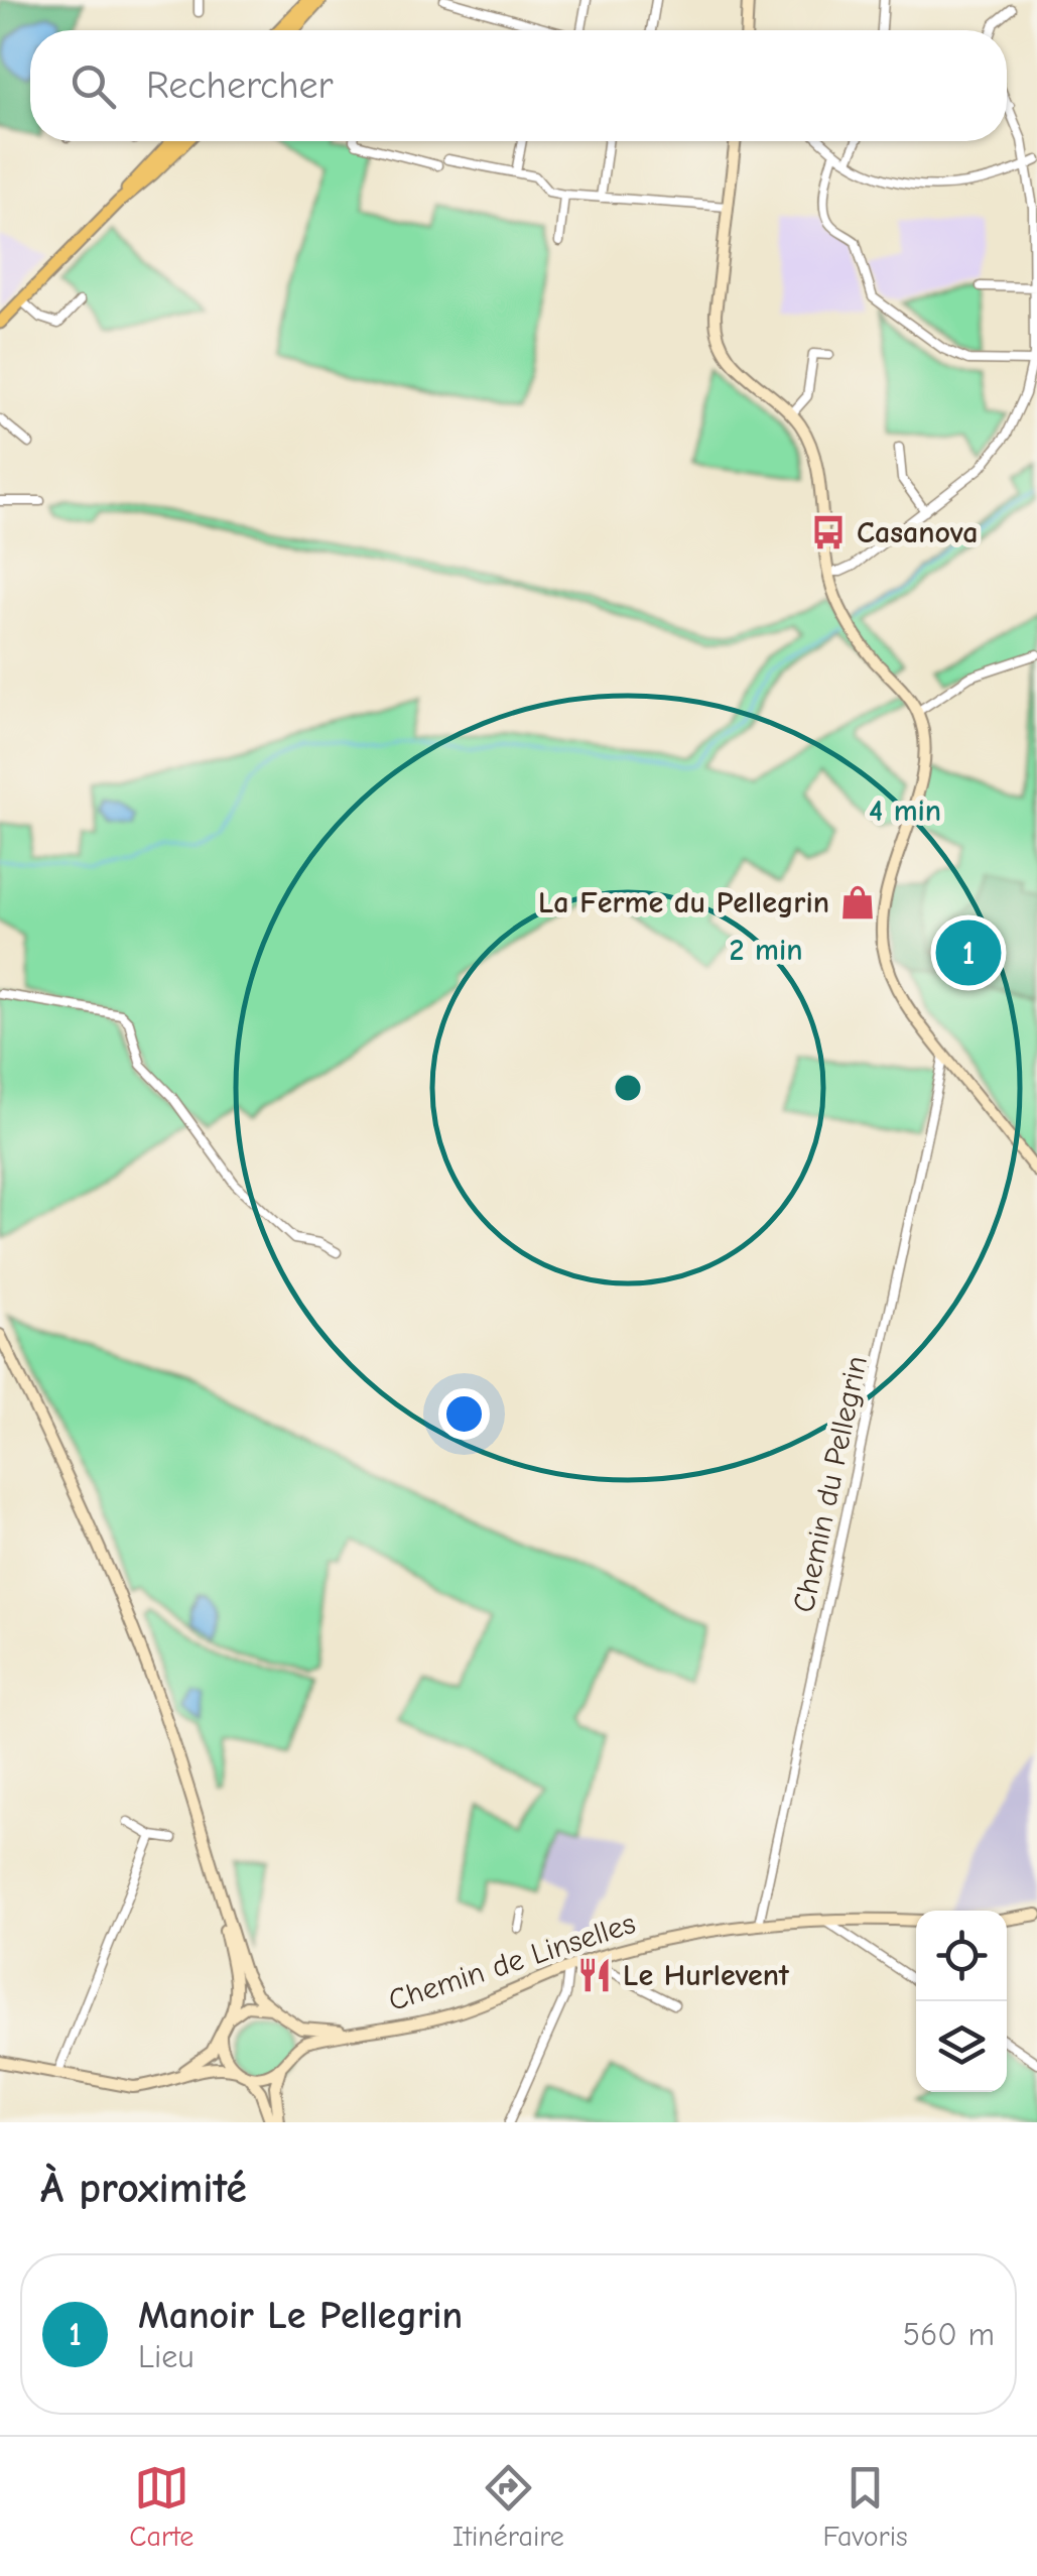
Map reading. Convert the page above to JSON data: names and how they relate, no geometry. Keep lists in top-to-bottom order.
{
  "streets": {
    "street": ["Chemin du Pellegrin", "Chemin de Linselles"]
  },
  "crossings": [
    ["Chemin du Pellegrin", "Chemin de Linselles"]
  ],
  "places": {
    "bus stop": ["Casanova"],
    "shop": ["La Ferme du Pellegrin"],
    "restaurant": ["Le Hurlevent"]
  },
  "page": {
    "search": "Rechercher",
    "pins": "1",
    "heading": "À proximité",
    "list": [
      {
        "mark": "1",
        "name": "Manoir Le Pellegrin",
        "note": "Lieu",
        "value": "560 m"
      }
    ],
    "nav": ["Carte", "Itinéraire", "Favoris"]
  },
  "rings": ["4 min", "2 min"]
}
